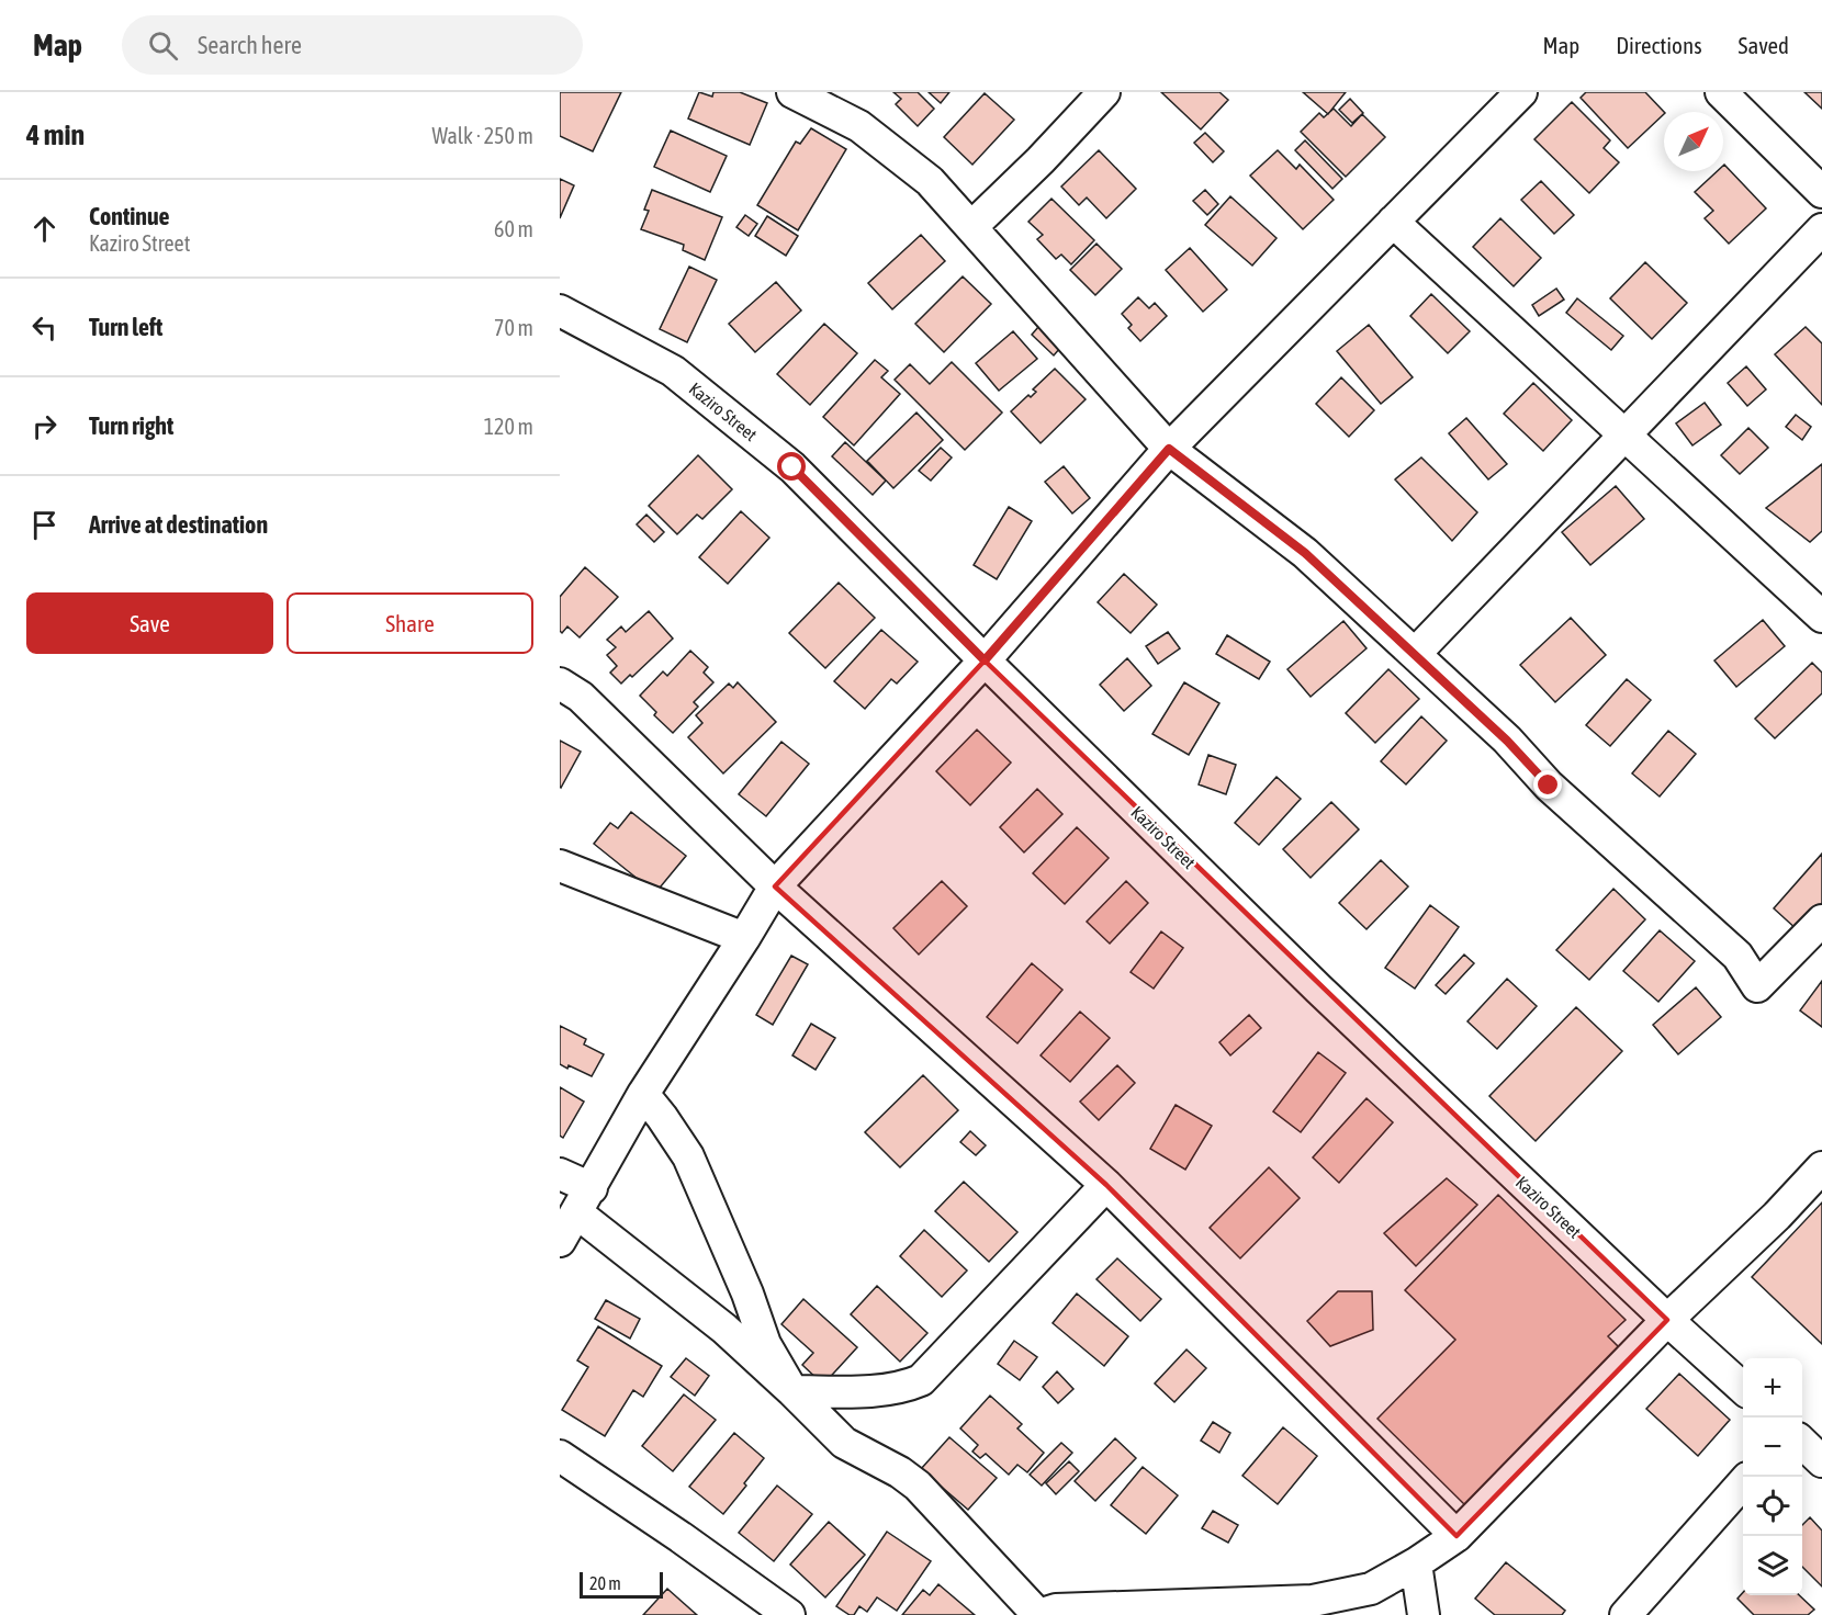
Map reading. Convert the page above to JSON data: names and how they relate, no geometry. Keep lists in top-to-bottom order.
{
  "streets": {
    "street": ["Kaziro Street"]
  },
  "scale_bar": "20 m",
  "north": "top right",
  "page": {
    "header": "Map",
    "search": "Search here",
    "nav": ["Map", "Directions", "Saved"],
    "heading": ["4 min", "Walk · 250 m"],
    "list": [
      ["Continue", "Kaziro Street", "60 m"],
      ["Turn left", "70 m"],
      ["Turn right", "120 m"],
      "Arrive at destination"
    ],
    "buttons": ["Save", "Share"],
    "map_buttons": ["+", "−"],
    "scale": "20 m"
  }
}
